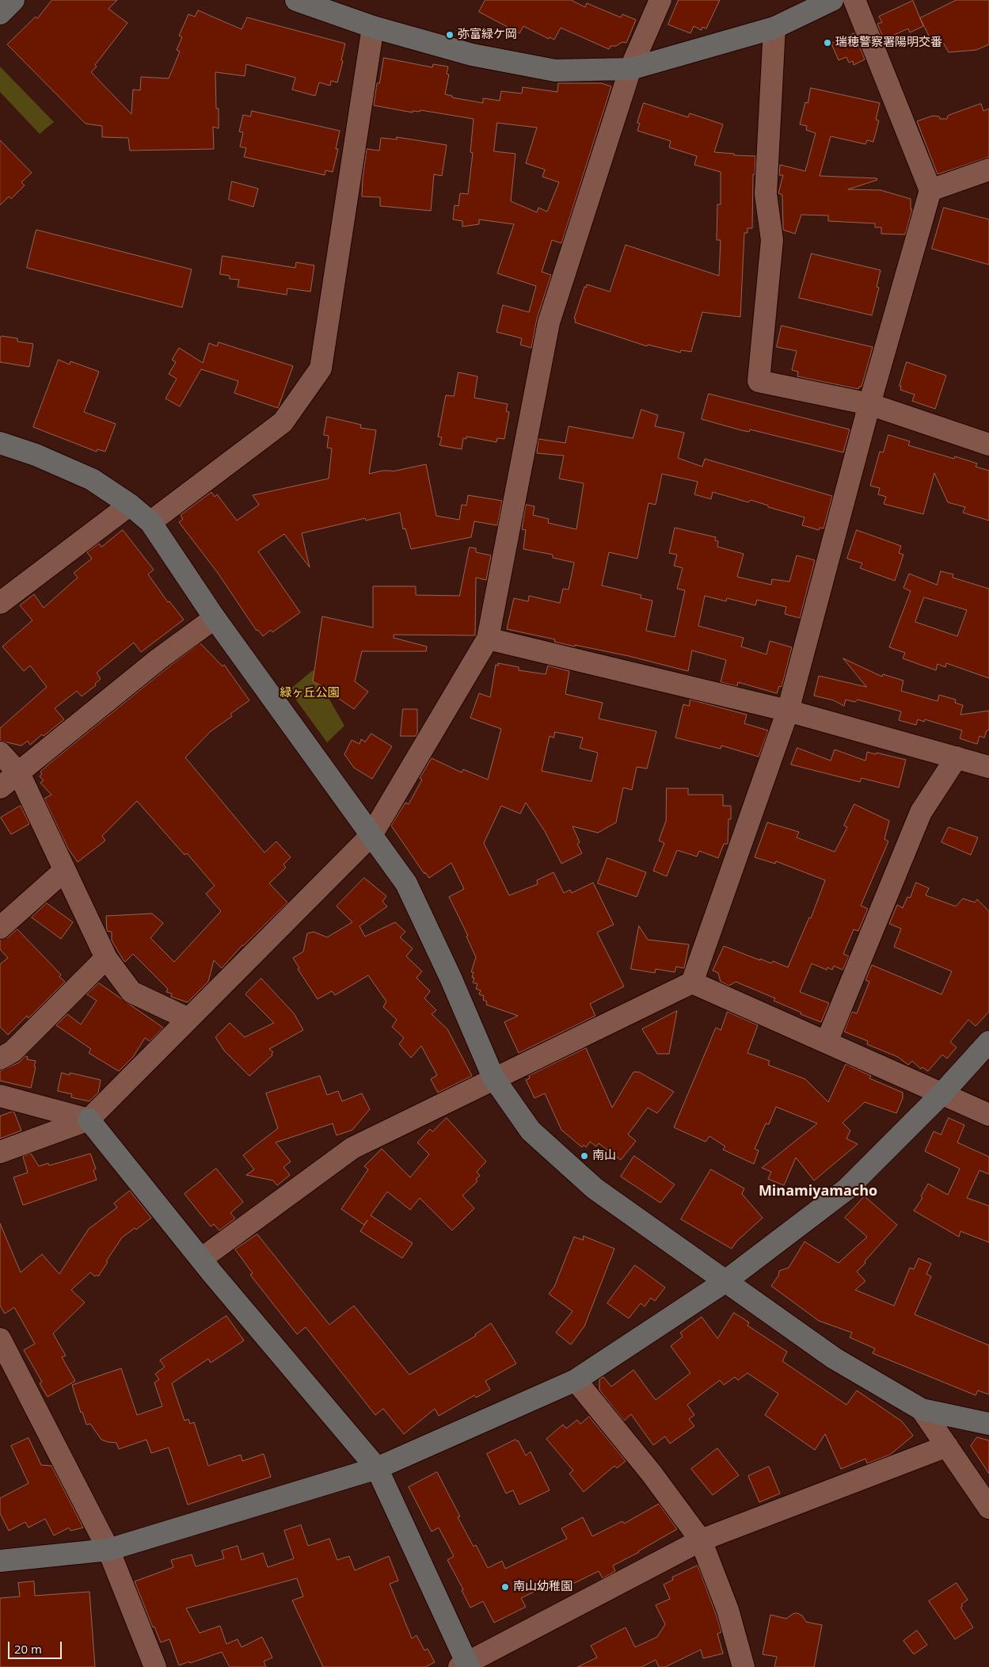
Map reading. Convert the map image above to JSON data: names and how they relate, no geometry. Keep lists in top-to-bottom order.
{
  "districts": ["Minamiyamacho"],
  "parks": ["緑ヶ丘公園"],
  "places": [
    "弥富緑ケ岡",
    "瑞穂警察署陽明交番",
    "南山",
    "南山幼稚園"
  ],
  "scale_bar": "20 m"
}
